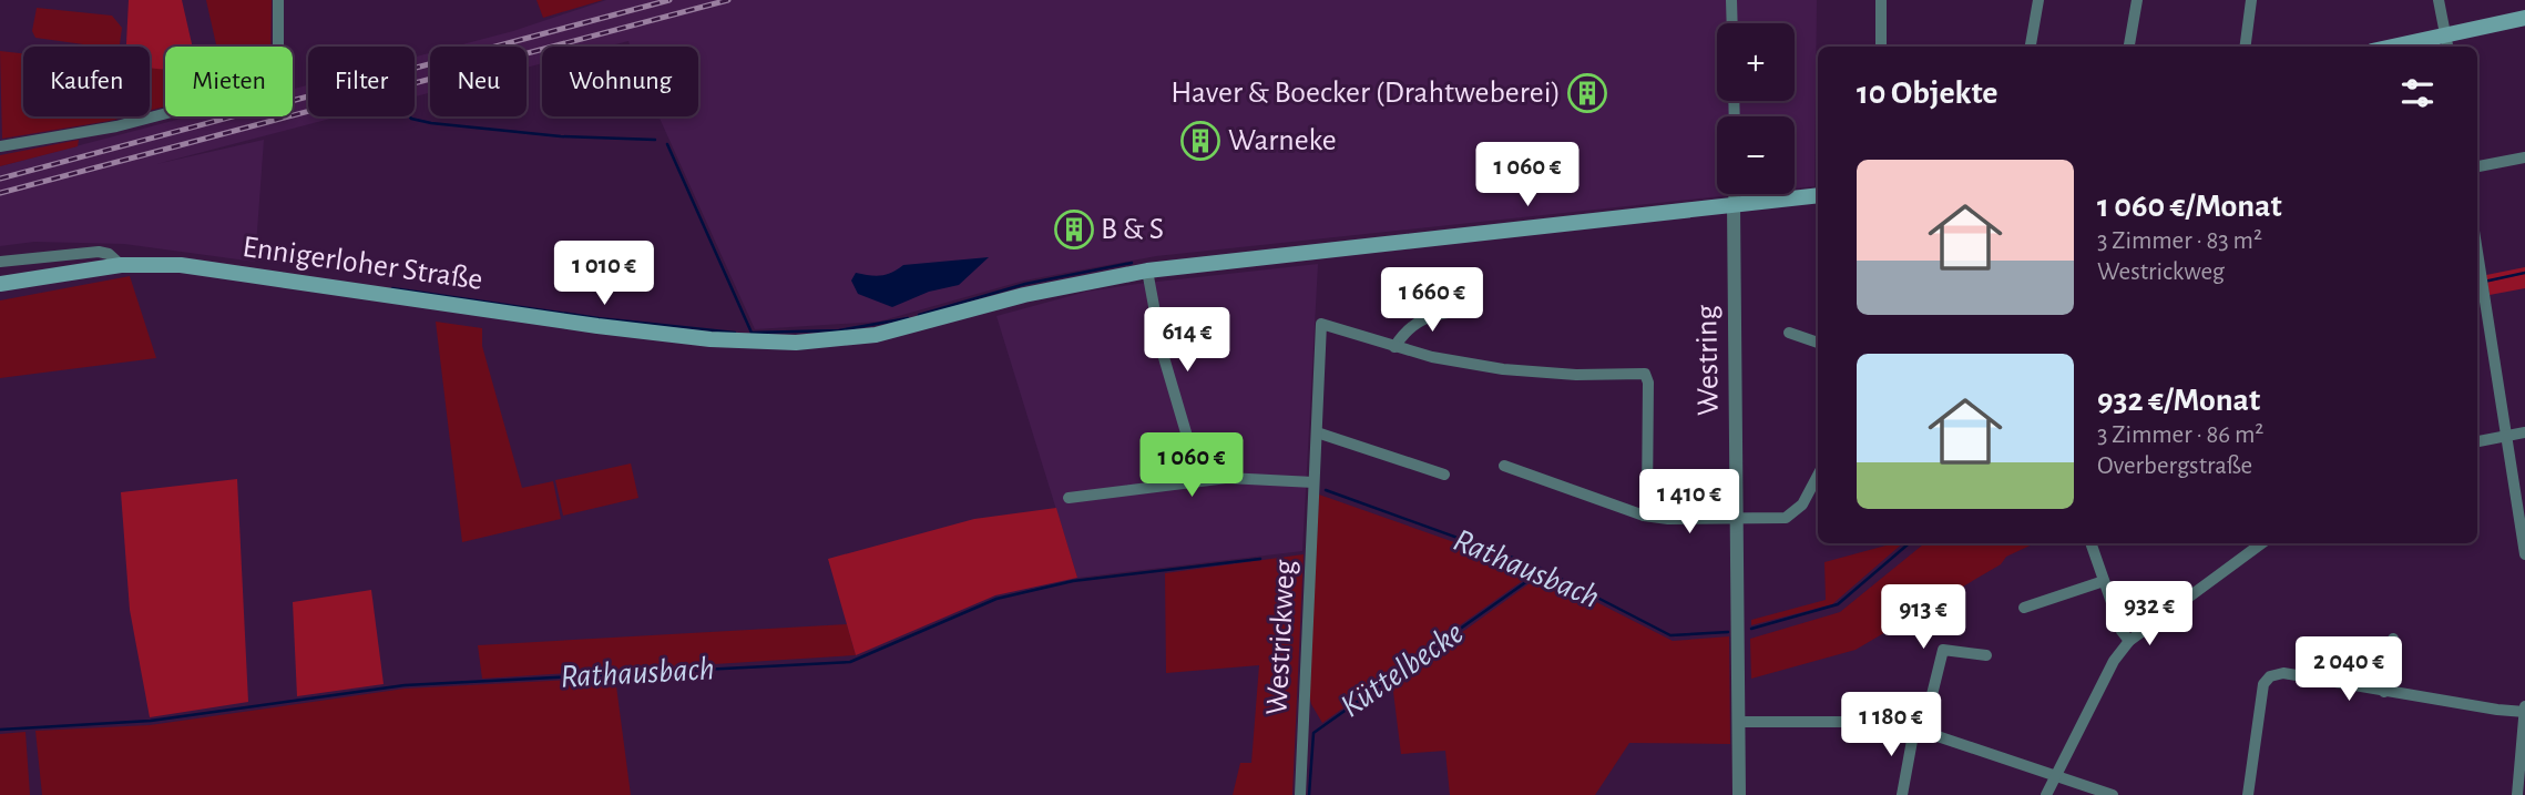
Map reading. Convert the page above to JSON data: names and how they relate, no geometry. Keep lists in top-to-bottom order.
{
  "streets": {
    "main road": ["Ennigerloher Straße"],
    "street": ["Westring", "Westrickweg"]
  },
  "crossings": [
    ["Ennigerloher Straße", "Westring"]
  ],
  "water": ["Rathausbach", "Küttelbecke"],
  "places": {
    "building": ["Haver & Boecker (Drahtweberei)", "Warneke", "B & S"]
  },
  "page": {
    "map_buttons": ["+", "−"],
    "chip": [
      "Kaufen",
      "Mieten",
      "Filter",
      "Neu",
      "Wohnung"
    ],
    "heading": "10 Objekte",
    "list": [
      {
        "name": "1 060 €/Monat",
        "note": "3 Zimmer · 83 m² · Westrickweg"
      },
      {
        "name": "932 €/Monat",
        "note": "3 Zimmer · 86 m² · Overbergstraße"
      }
    ],
    "price": [
      "1 060 €",
      "1 010 €",
      "1 660 €",
      "614 €",
      "1 060 €",
      "1 410 €",
      "932 €",
      "913 €",
      "2 040 €",
      "1 180 €"
    ]
  }
}
